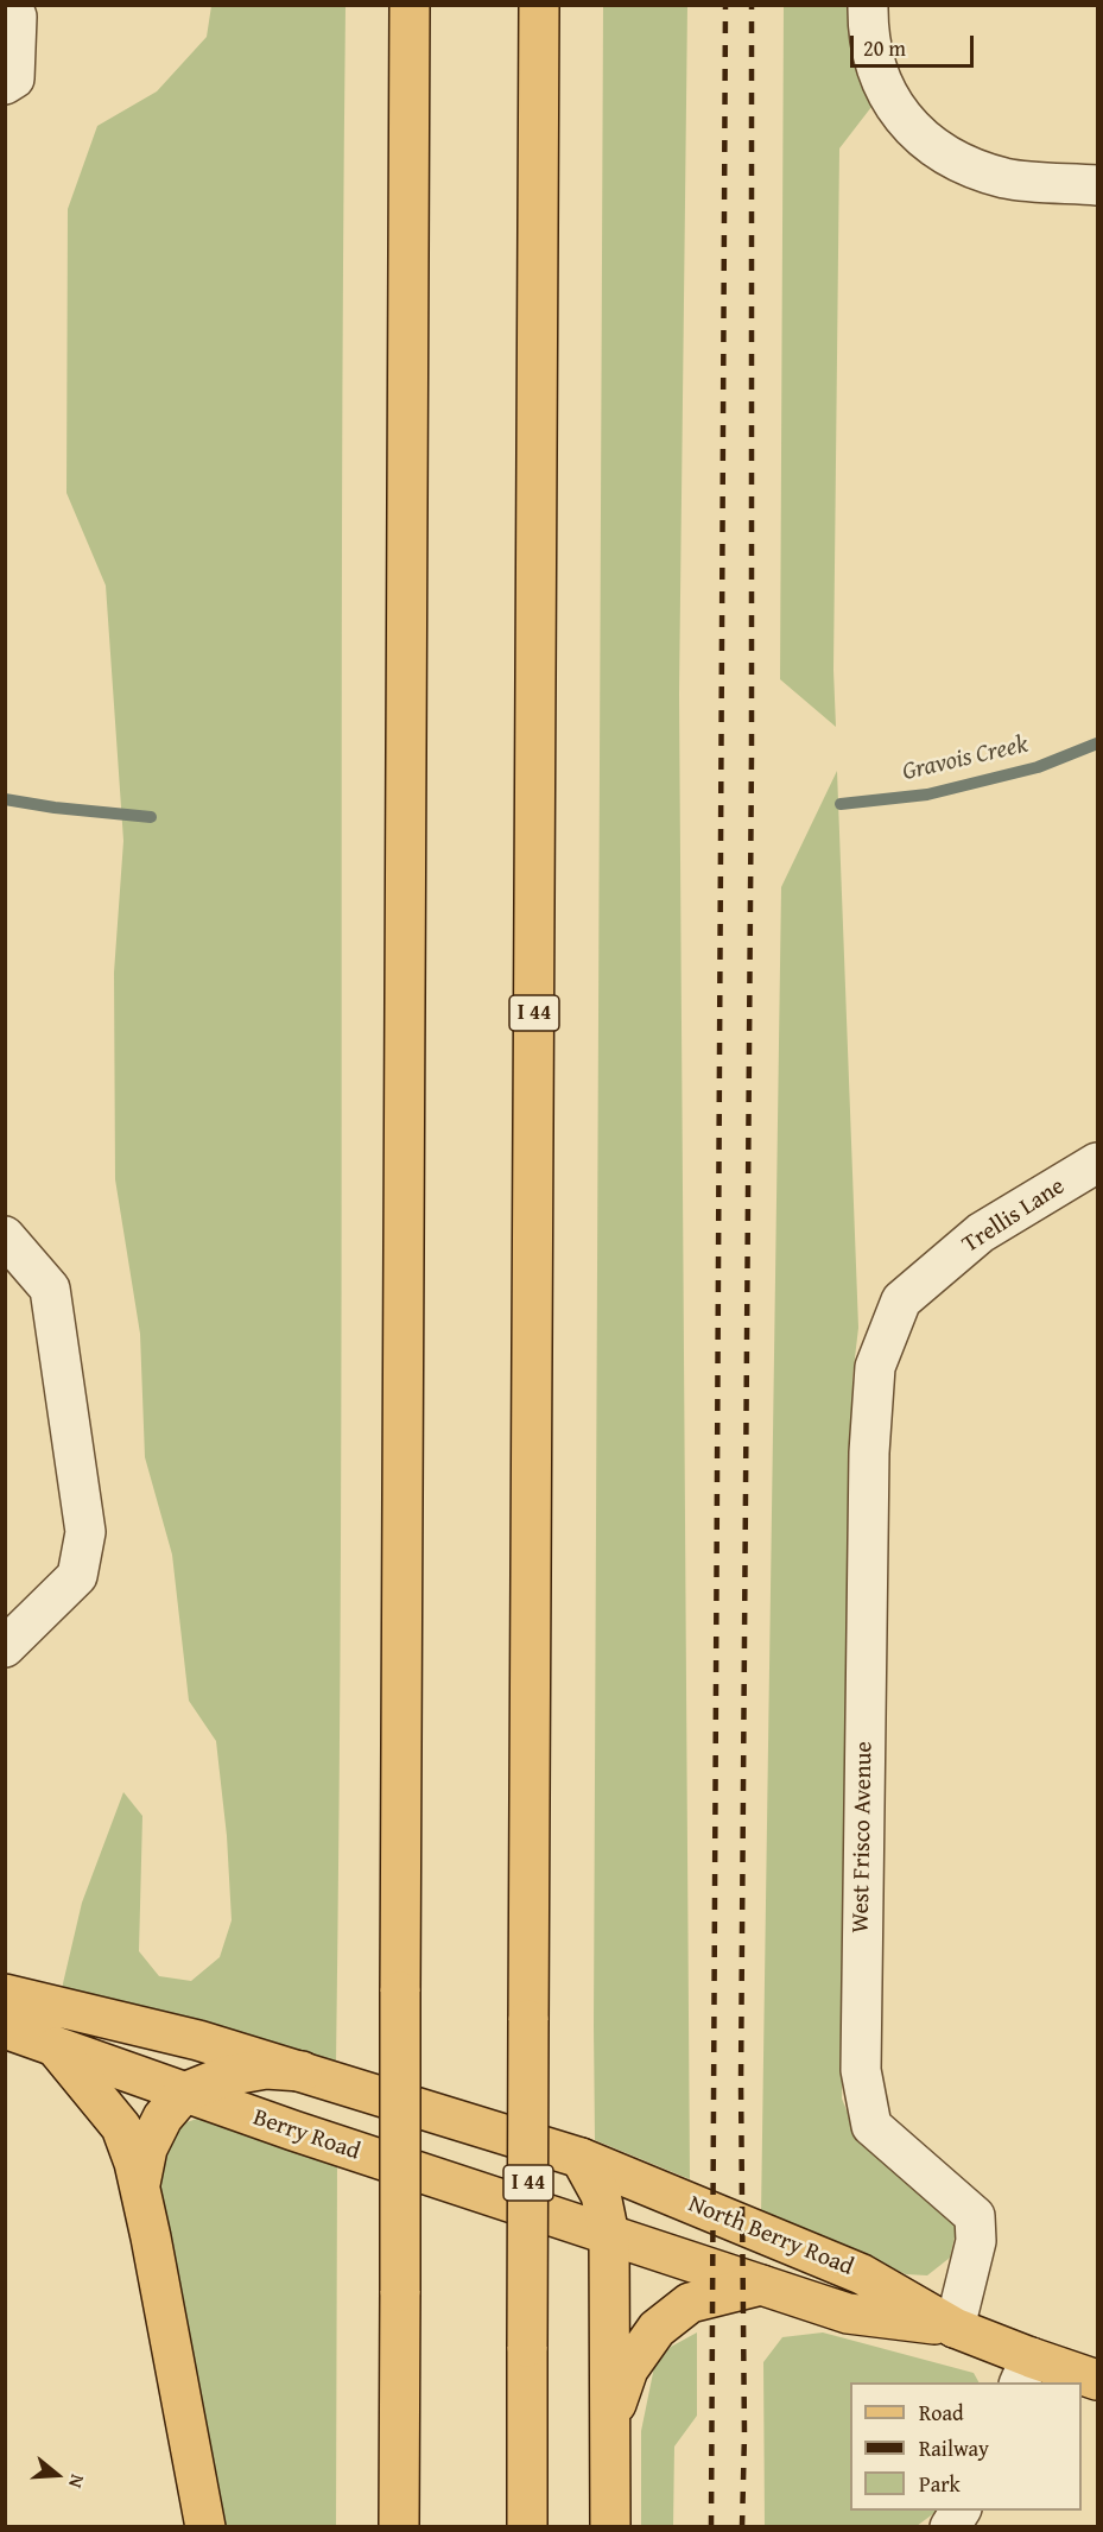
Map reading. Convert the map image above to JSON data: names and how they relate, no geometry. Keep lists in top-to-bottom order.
{
  "streets": {
    "main road": ["I 44", "Berry Road", "North Berry Road"],
    "street": ["Trellis Lane", "West Frisco Avenue"]
  },
  "crossings": [
    ["Trellis Lane", "West Frisco Avenue"],
    ["West Frisco Avenue", "North Berry Road"],
    ["Berry Road", "North Berry Road"]
  ],
  "water": ["Gravois Creek"],
  "legend": ["Road", "Railway", "Park"],
  "scale_bar": "20 m",
  "north": "right"
}
